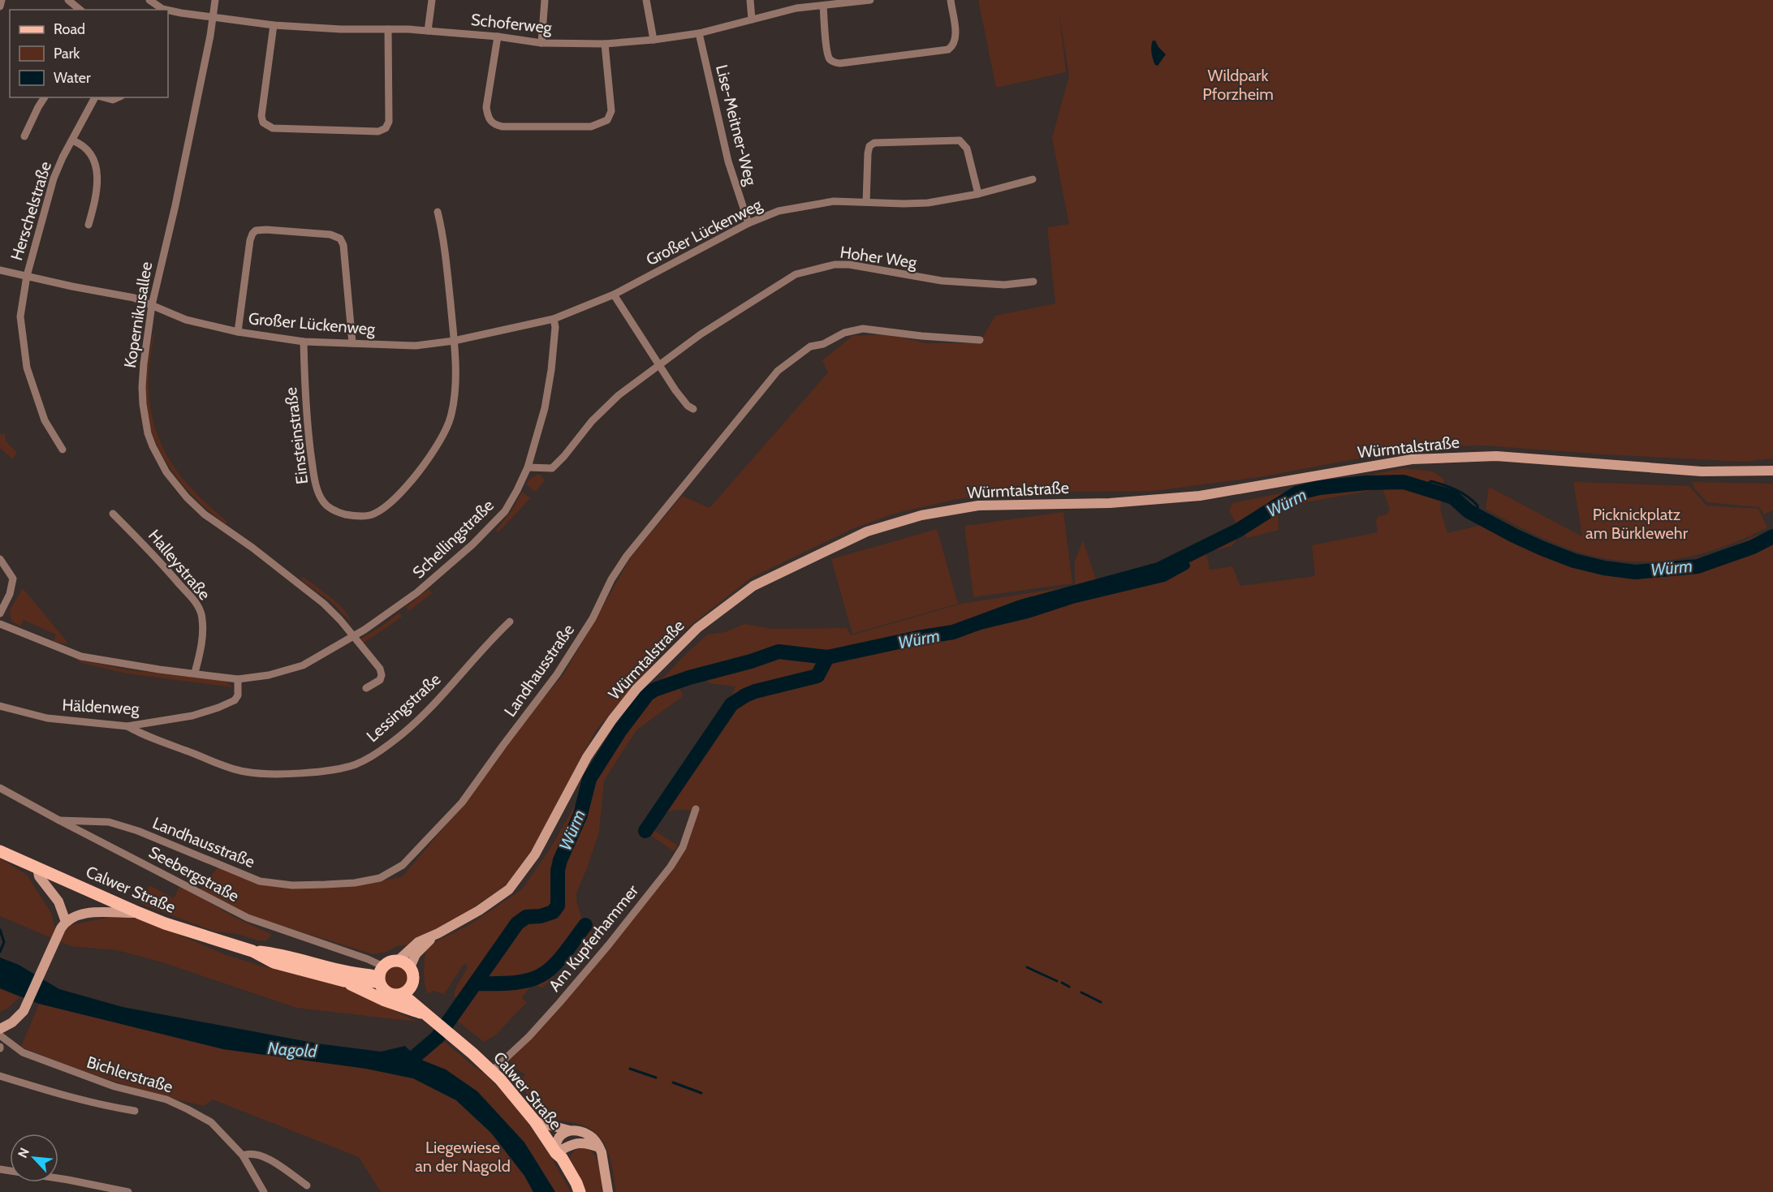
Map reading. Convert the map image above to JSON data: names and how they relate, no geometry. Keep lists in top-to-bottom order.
{
  "streets": {
    "main road": ["Würmtalstraße", "Calwer Straße"],
    "street": [
      "Schoferweg",
      "Lise-Meitner-Weg",
      "Herschelstraße",
      "Großer Lückenweg",
      "Hoher Weg",
      "Kopernikusallee",
      "Einsteinstraße",
      "Schellingstraße",
      "Halleystraße",
      "Landhausstraße",
      "Häldenweg",
      "Lessingstraße",
      "Seebergstraße",
      "Am Kupferhammer",
      "Bichlerstraße"
    ]
  },
  "crossings": [
    ["Schoferweg", "Lise-Meitner-Weg"],
    ["Schoferweg", "Kopernikusallee"],
    ["Lise-Meitner-Weg", "Großer Lückenweg"],
    ["Herschelstraße", "Großer Lückenweg"],
    ["Großer Lückenweg", "Kopernikusallee"],
    ["Großer Lückenweg", "Einsteinstraße"],
    ["Großer Lückenweg", "Schellingstraße"],
    ["Hoher Weg", "Schellingstraße"],
    ["Kopernikusallee", "Schellingstraße"],
    ["Würmtalstraße", "Seebergstraße"],
    ["Würmtalstraße", "Calwer Straße"],
    ["Schellingstraße", "Halleystraße"],
    ["Schellingstraße", "Häldenweg"],
    ["Landhausstraße", "Seebergstraße"],
    ["Häldenweg", "Lessingstraße"],
    ["Seebergstraße", "Calwer Straße"],
    ["Calwer Straße", "Am Kupferhammer"]
  ],
  "water": ["Würm", "Nagold"],
  "parks": ["Wildpark Pforzheim", "Picknickplatz am Bürklewehr", "Liegewiese an der Nagold"],
  "legend": ["Road", "Park", "Water"],
  "north": "top left"
}
